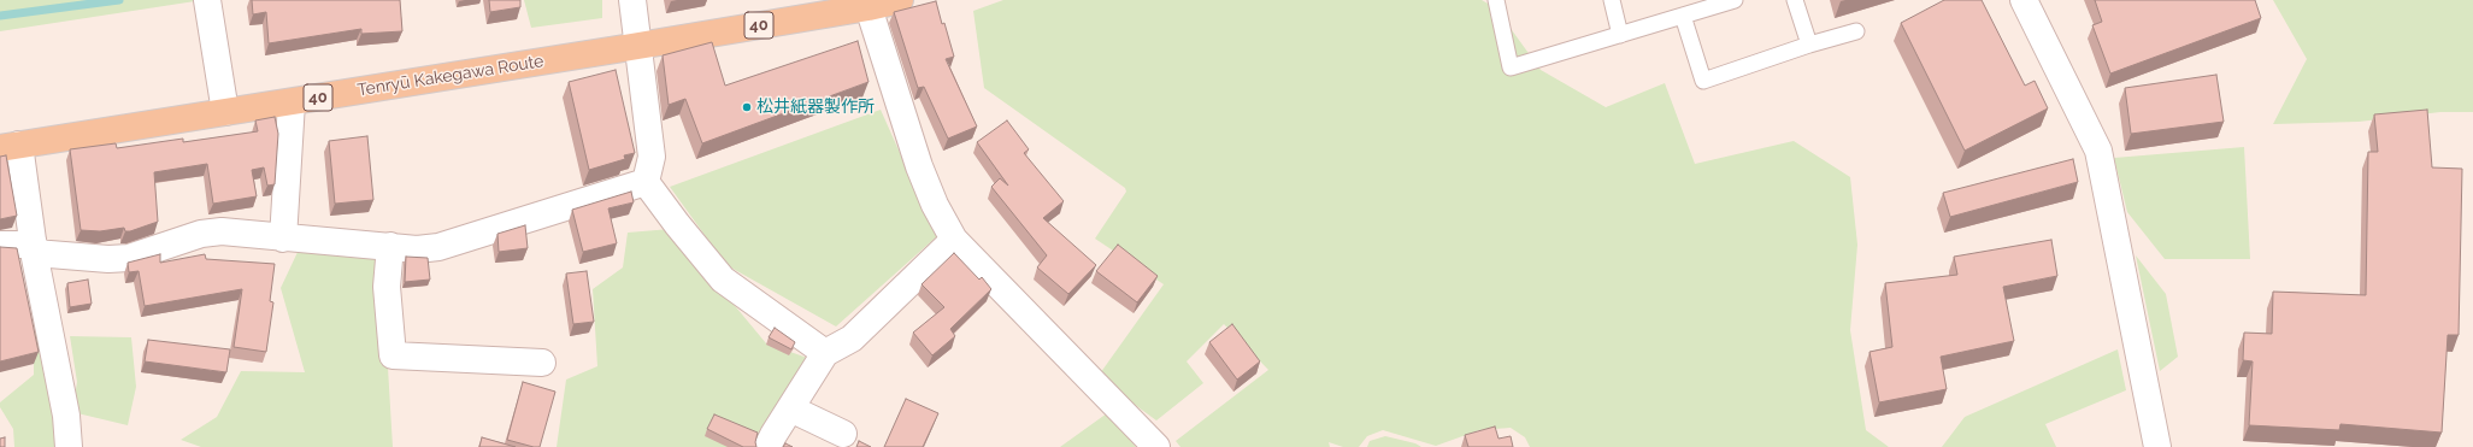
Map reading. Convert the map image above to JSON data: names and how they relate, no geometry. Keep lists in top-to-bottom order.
{
  "streets": {
    "main road": ["40", "Tenryū Kakegawa Route"]
  },
  "places": ["松井紙器製作所"]
}
